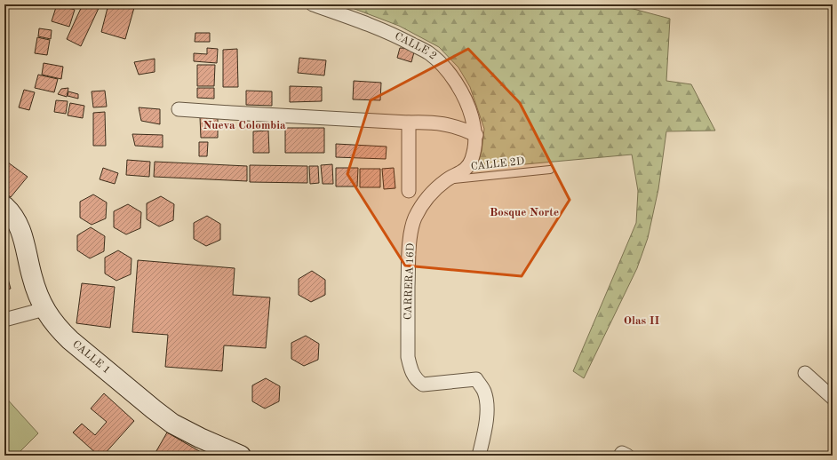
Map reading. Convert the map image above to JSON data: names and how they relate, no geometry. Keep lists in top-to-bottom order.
{
  "streets": {
    "street": ["CALLE 2", "CARRERA 16D", "CALLE 1"],
    "lane": ["CALLE 2D"]
  },
  "crossings": [
    ["CALLE 2", "CARRERA 16D"],
    ["CALLE 2D", "CARRERA 16D"]
  ],
  "districts": ["Nueva Colombia", "Bosque Norte", "Olas II"]
}
